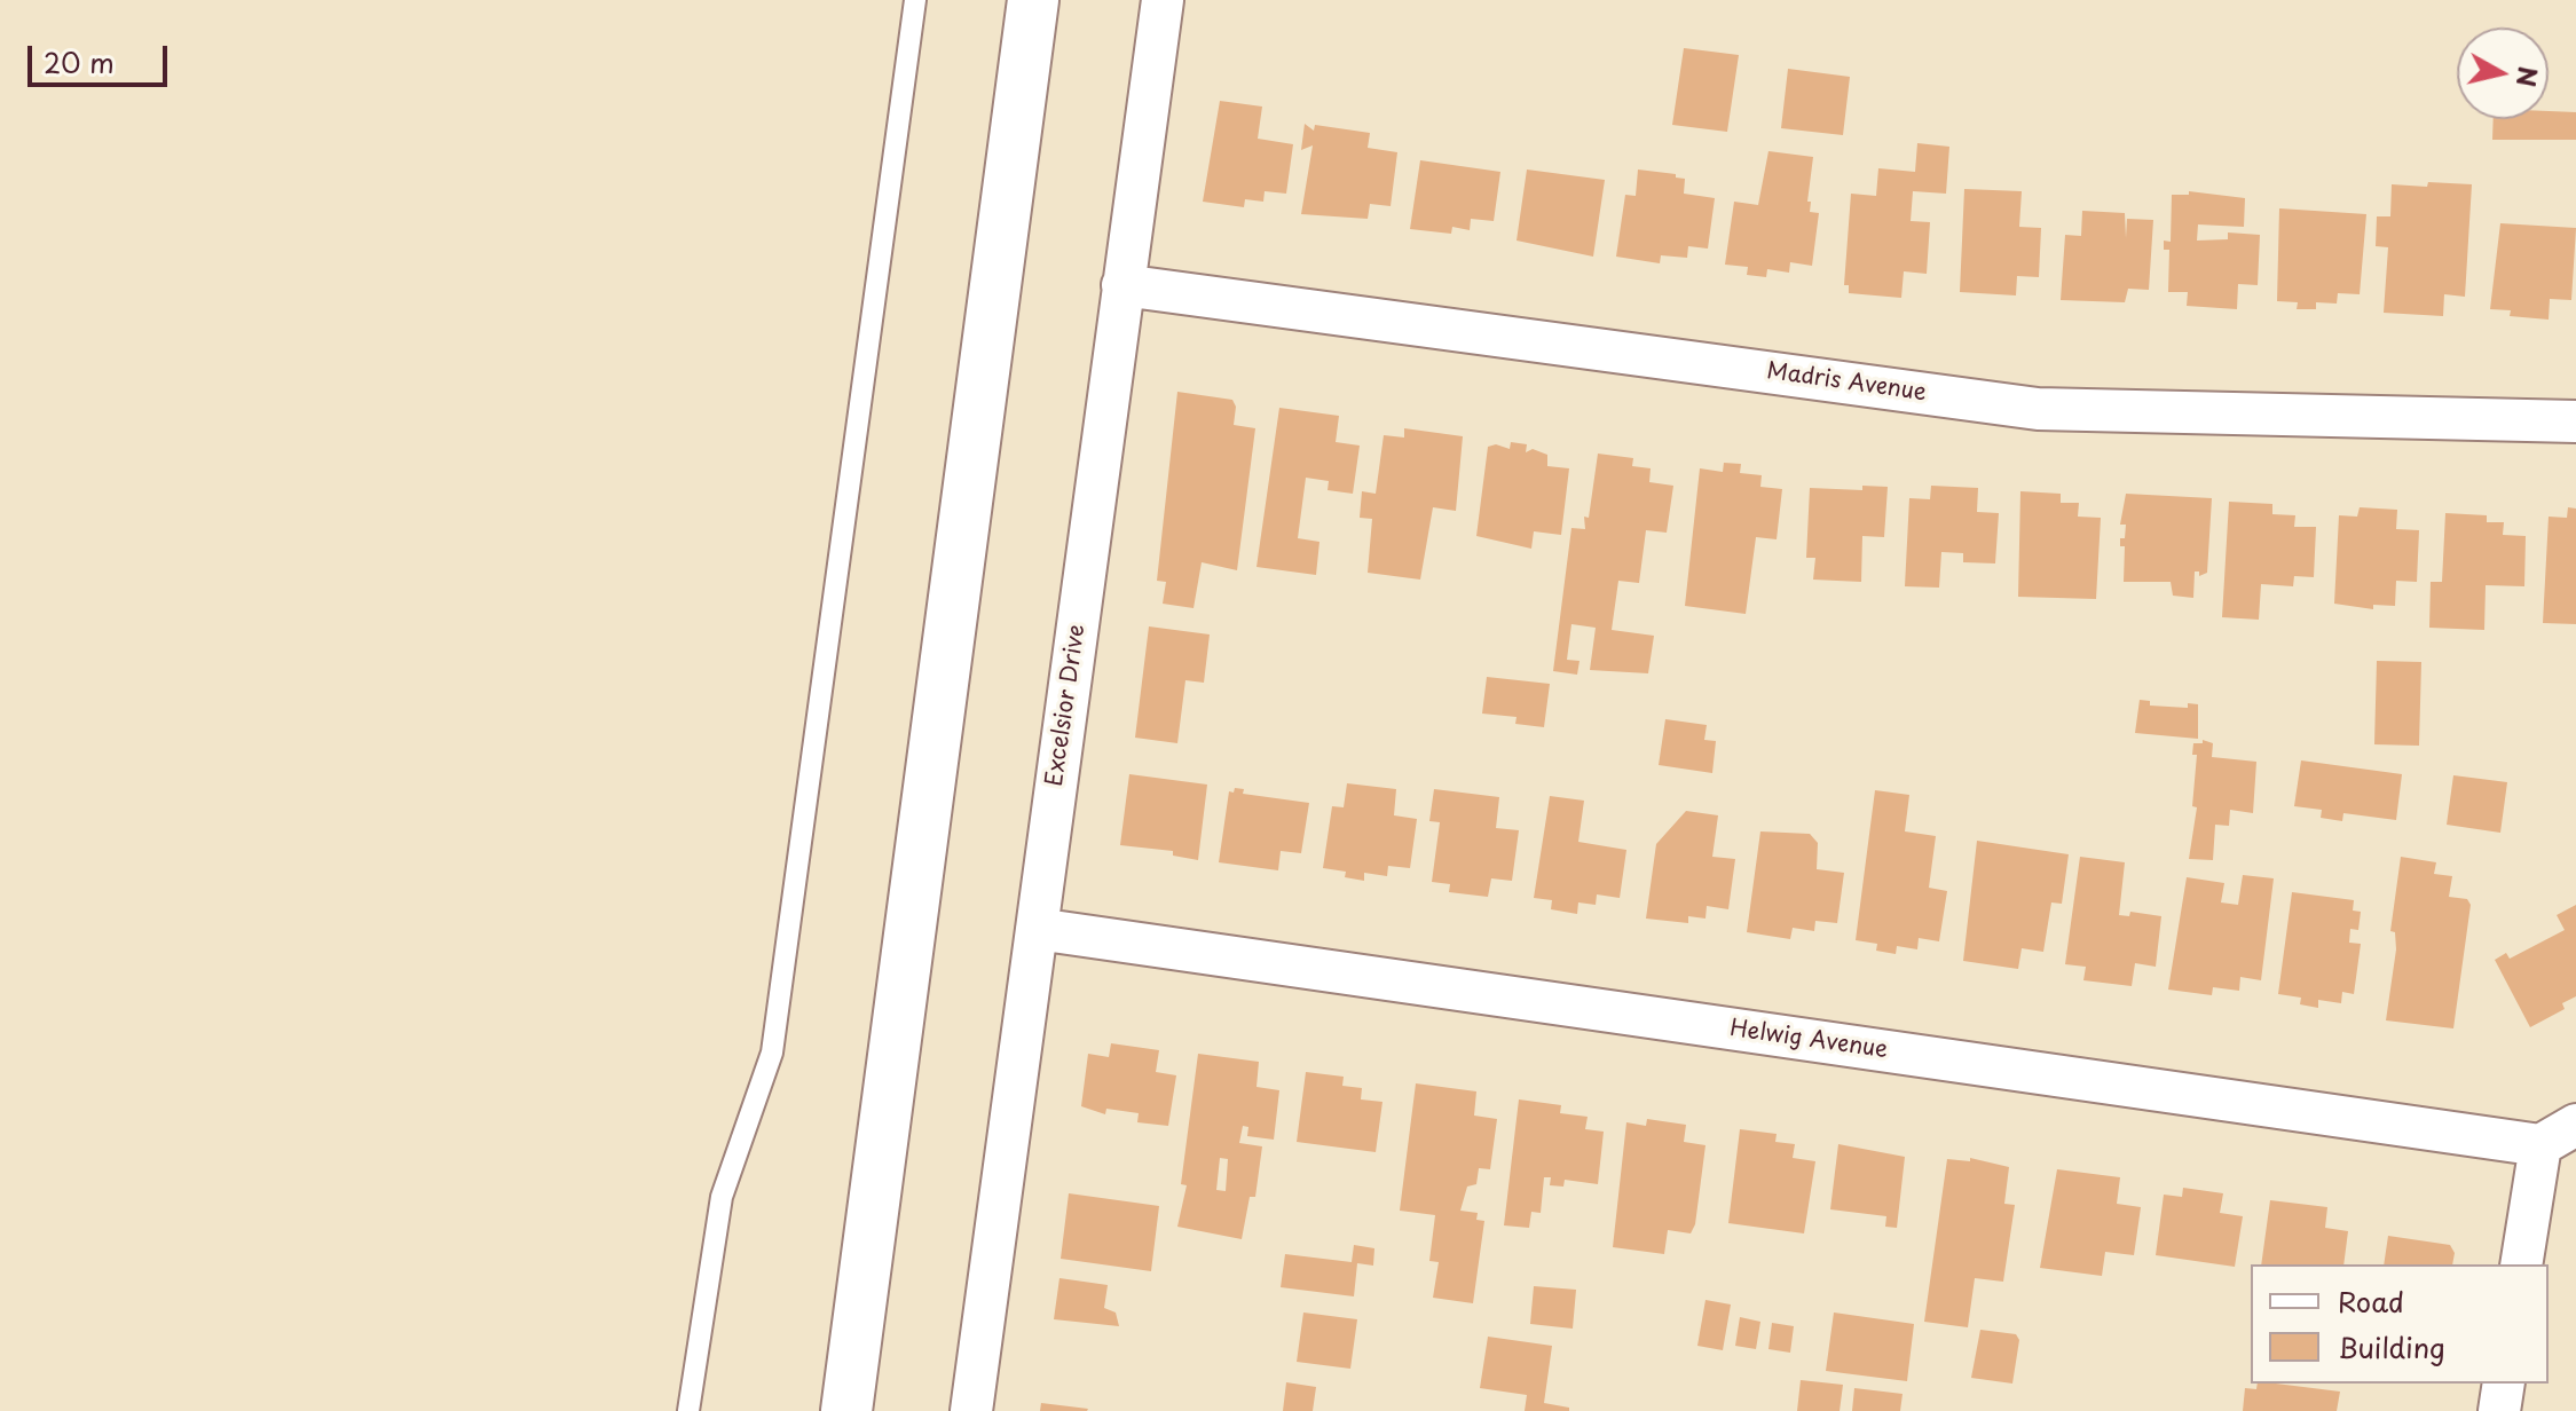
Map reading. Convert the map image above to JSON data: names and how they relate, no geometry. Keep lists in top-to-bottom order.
{
  "streets": {
    "street": ["Madris Avenue", "Excelsior Drive", "Helwig Avenue"]
  },
  "crossings": [
    ["Madris Avenue", "Excelsior Drive"],
    ["Excelsior Drive", "Helwig Avenue"]
  ],
  "legend": ["Road", "Building"],
  "scale_bar": "20 m",
  "north": "right"
}
